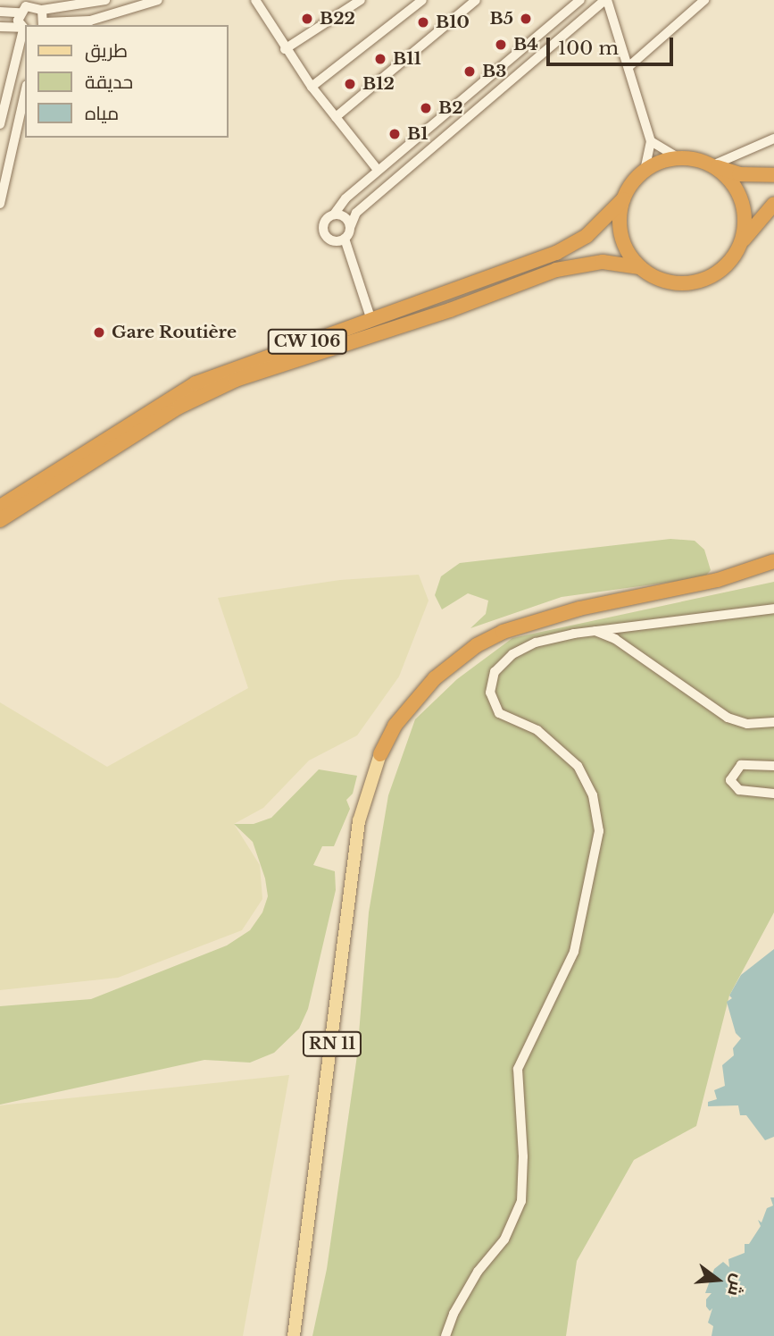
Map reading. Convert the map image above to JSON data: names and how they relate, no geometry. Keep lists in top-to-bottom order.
{
  "streets": {
    "highway": ["CW 106", "RN 11"]
  },
  "places": [
    "B22",
    "B5",
    "B10",
    "B4",
    "B11",
    "B3",
    "B12",
    "B2",
    "B1",
    "Gare Routière"
  ],
  "legend": ["طريق", "حديقة", "مياه"],
  "scale_bar": "100 m",
  "north": "right"
}
